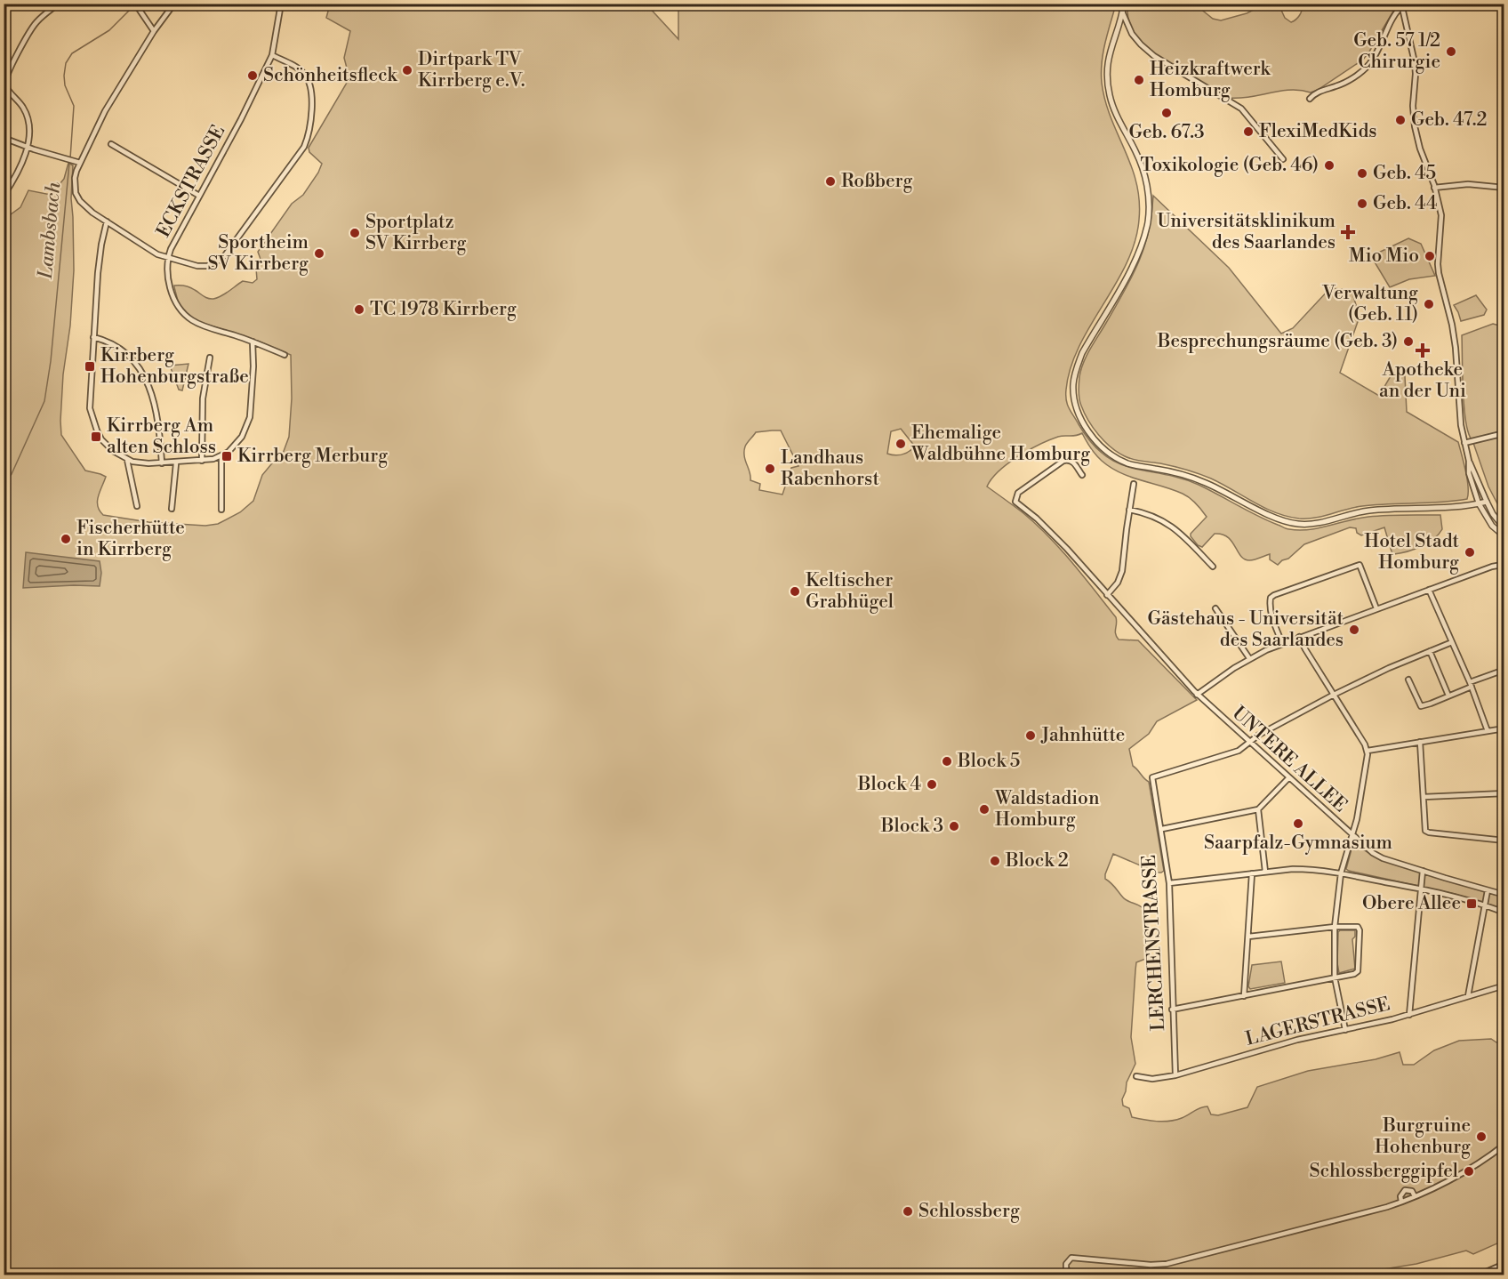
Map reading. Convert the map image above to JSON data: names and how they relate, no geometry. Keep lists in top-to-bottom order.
{
  "streets": {
    "street": [
      "ECKSTRASSE",
      "UNTERE ALLEE",
      "LERCHENSTRASSE",
      "LAGERSTRASSE"
    ]
  },
  "crossings": [
    ["UNTERE ALLEE", "LERCHENSTRASSE"],
    ["LERCHENSTRASSE", "LAGERSTRASSE"]
  ],
  "water": ["Lambsbach"],
  "places": {
    "other": [
      "Geb. 57 1/2 Chirurgie",
      "Dirtpark TV Kirrberg e.V.",
      "Schönheitsfleck",
      "Heizkraftwerk Homburg",
      "Geb. 67.3",
      "Geb. 47.2",
      "FlexiMedKids",
      "Toxikologie (Geb. 46)",
      "Geb. 45",
      "Roßberg",
      "Geb. 44",
      "Sportplatz SV Kirrberg",
      "Sportheim SV Kirrberg",
      "Mio Mio",
      "Verwaltung (Geb. 11)",
      "TC 1978 Kirrberg",
      "Besprechungsräume (Geb. 3)",
      "Ehemalige Waldbühne Homburg",
      "Landhaus Rabenhorst",
      "Fischerhütte in Kirrberg",
      "Hotel Stadt Homburg",
      "Keltischer Grabhügel",
      "Gästehaus - Universität des Saarlandes",
      "Jahnhütte",
      "Block 5",
      "Block 4",
      "Waldstadion Homburg",
      "Saarpfalz-Gymnasium",
      "Block 3",
      "Block 2",
      "Burgruine Hohenburg",
      "Schlossberggipfel",
      "Schlossberg"
    ],
    "health": ["Universitätsklinikum des Saarlandes", "Apotheke an der Uni"],
    "transit": [
      "Kirrberg Hohenburgstraße",
      "Kirrberg Am alten Schloss",
      "Kirrberg Merburg",
      "Obere Allee"
    ]
  }
}
